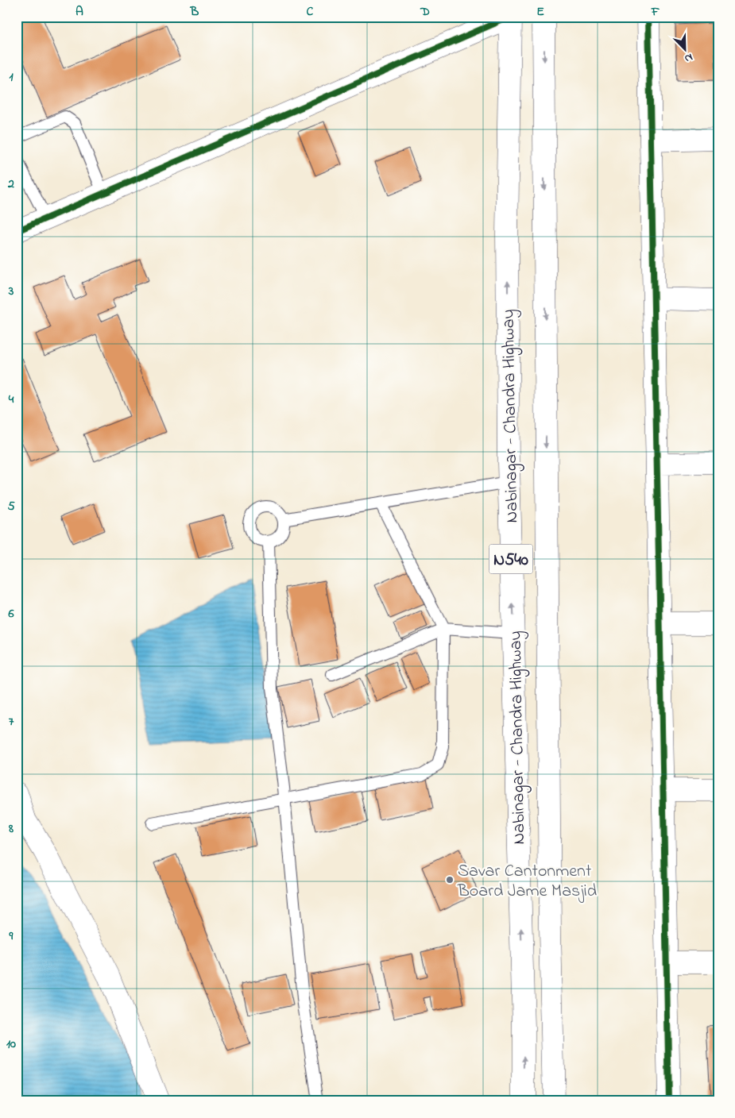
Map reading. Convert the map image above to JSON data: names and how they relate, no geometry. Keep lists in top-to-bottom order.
{
  "streets": {
    "main road": ["Nabinagar - Chandra Highway", "N540"]
  },
  "places": ["Savar Cantonment Board Jame Masjid"],
  "north": "bottom right",
  "grid": {
    "columns": [
      "A",
      "B",
      "C",
      "D",
      "E",
      "F"
    ],
    "rows": [
      "1",
      "2",
      "3",
      "4",
      "5",
      "6",
      "7",
      "8",
      "9",
      "10"
    ]
  }
}
